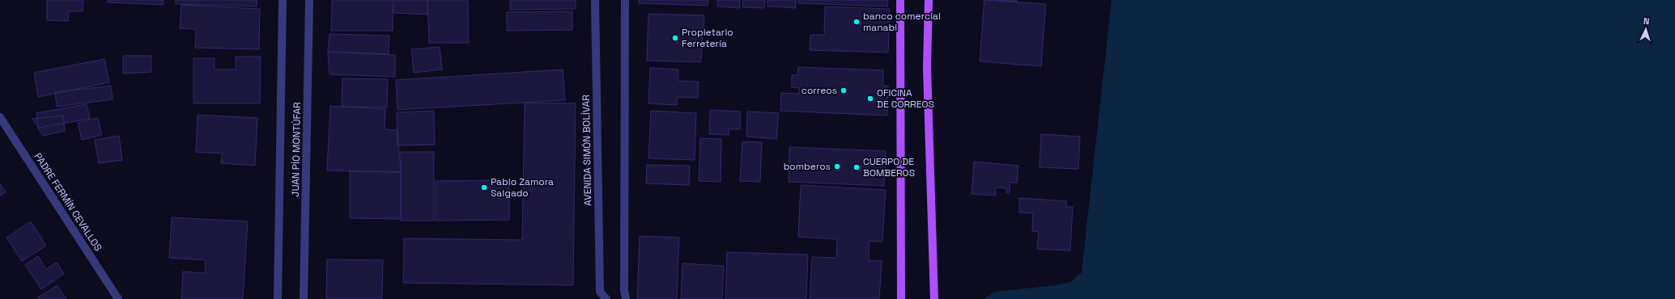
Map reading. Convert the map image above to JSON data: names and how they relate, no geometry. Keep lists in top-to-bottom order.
{
  "streets": {
    "street": ["JUAN PÍO MONTÚFAR", "AVENIDA SIMÓN BOLÍVAR", "PADRE FERMÍN CEVALLOS"]
  },
  "places": [
    "banco comercial manabi",
    "Propietario Ferretería",
    "correos",
    "OFICINA DE CORREOS",
    "bomberos",
    "CUERPO DE BOMBEROS",
    "Pablo Zamora Salgado"
  ],
  "north": "top"
}
